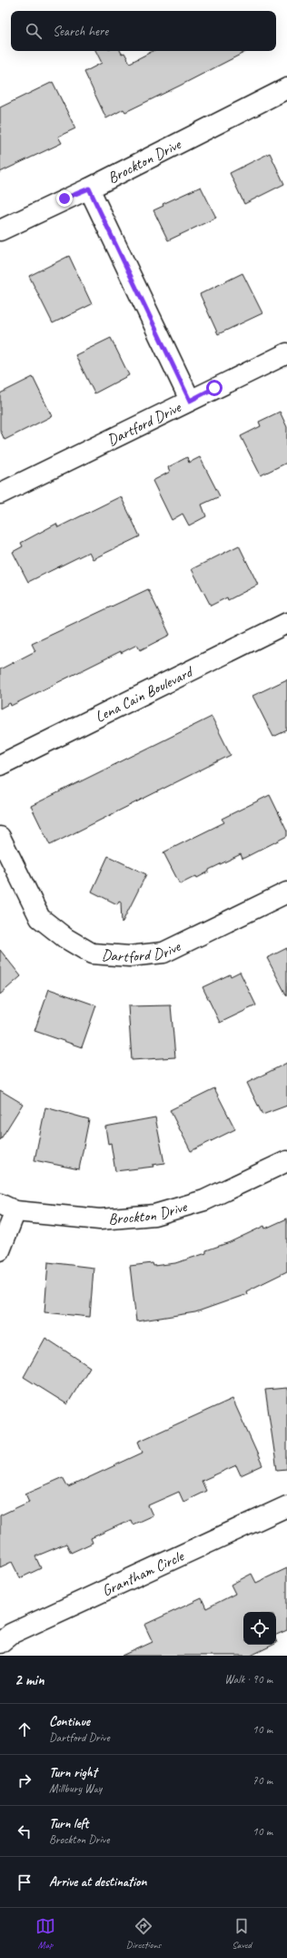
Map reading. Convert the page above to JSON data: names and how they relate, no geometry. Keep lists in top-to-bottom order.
{
  "streets": {
    "street": [
      "Brockton Drive",
      "Dartford Drive",
      "Lena Cain Boulevard",
      "Grantham Circle"
    ]
  },
  "page": {
    "search": "Search here",
    "heading": ["2 min", "Walk · 90 m"],
    "list": [
      ["Continue", "Dartford Drive", "10 m"],
      ["Turn right", "Millbury Way", "70 m"],
      ["Turn left", "Brockton Drive", "10 m"],
      "Arrive at destination"
    ],
    "nav": ["Map", "Directions", "Saved"]
  }
}
